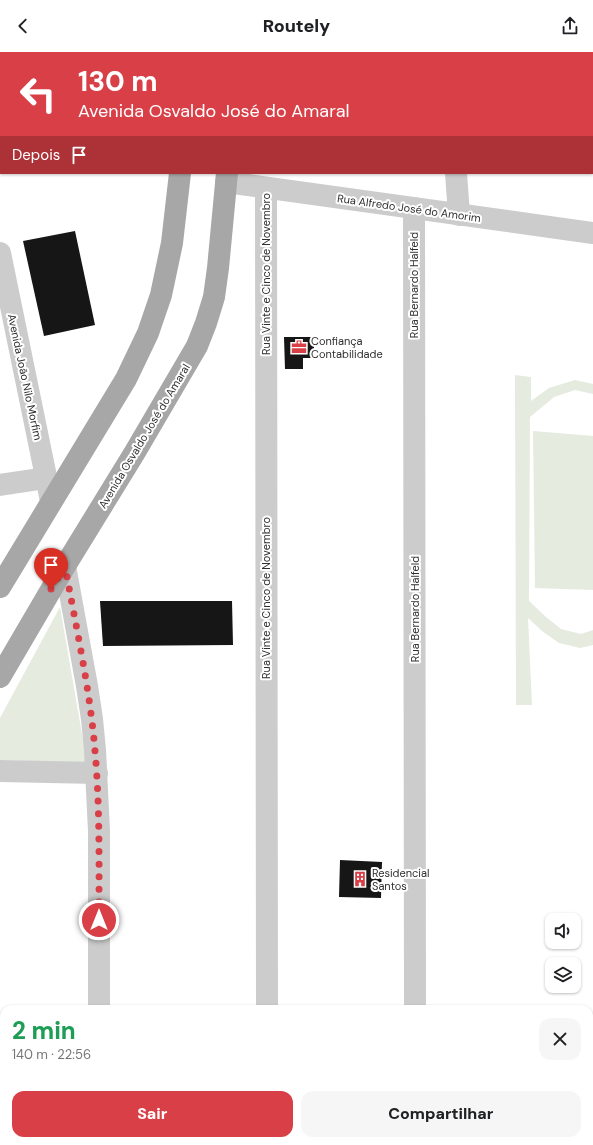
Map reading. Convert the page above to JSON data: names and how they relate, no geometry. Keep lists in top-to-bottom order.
{
  "streets": {
    "main road": ["Avenida Osvaldo José do Amaral"],
    "street": [
      "Rua Alfredo José do Amorim",
      "Rua Vinte e Cinco de Novembro",
      "Rua Bernardo Halfeld",
      "Avenida João Nilo Morfim"
    ]
  },
  "crossings": [
    ["Rua Alfredo José do Amorim", "Rua Vinte e Cinco de Novembro"],
    ["Rua Alfredo José do Amorim", "Rua Bernardo Halfeld"],
    ["Rua Alfredo José do Amorim", "Avenida Osvaldo José do Amaral"]
  ],
  "places": {
    "office": ["Confiança Contabilidade"],
    "building": ["Residencial Santos"]
  },
  "page": {
    "header": "Routely",
    "turn": ["130 m", "Avenida Osvaldo José do Amaral"],
    "then": "Depois",
    "heading": ["2 min", "140 m · 22:56"],
    "buttons": ["Sair", "Compartilhar"]
  }
}
